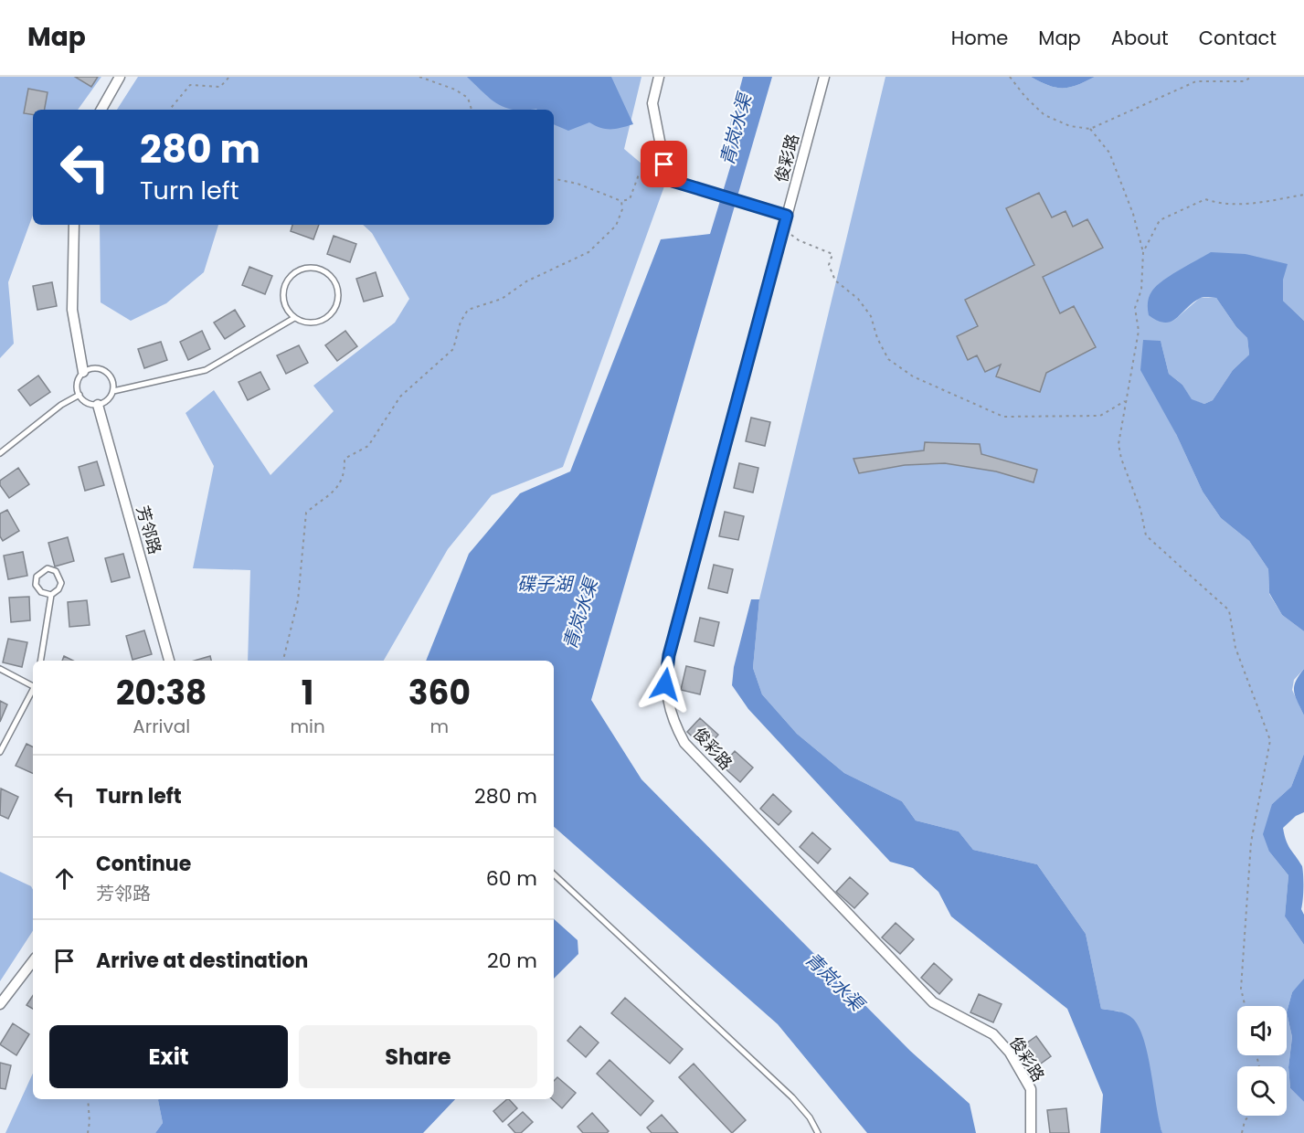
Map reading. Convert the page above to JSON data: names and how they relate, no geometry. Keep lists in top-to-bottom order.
{
  "streets": {
    "street": ["俊彩路", "芳邻路"]
  },
  "water": ["青岚水渠", "碟子湖"],
  "page": {
    "header": "Map",
    "nav": [
      "Home",
      "Map",
      "About",
      "Contact"
    ],
    "turn": ["280 m", "Turn left"],
    "eta": [
      "20:38",
      "Arrival",
      "1",
      "min",
      "360",
      "m"
    ],
    "list": [
      {
        "name": "Turn left",
        "value": "280 m"
      },
      {
        "name": "Continue",
        "note": "芳邻路",
        "value": "60 m"
      },
      {
        "name": "Arrive at destination",
        "value": "20 m"
      }
    ],
    "buttons": ["Exit", "Share"]
  }
}
